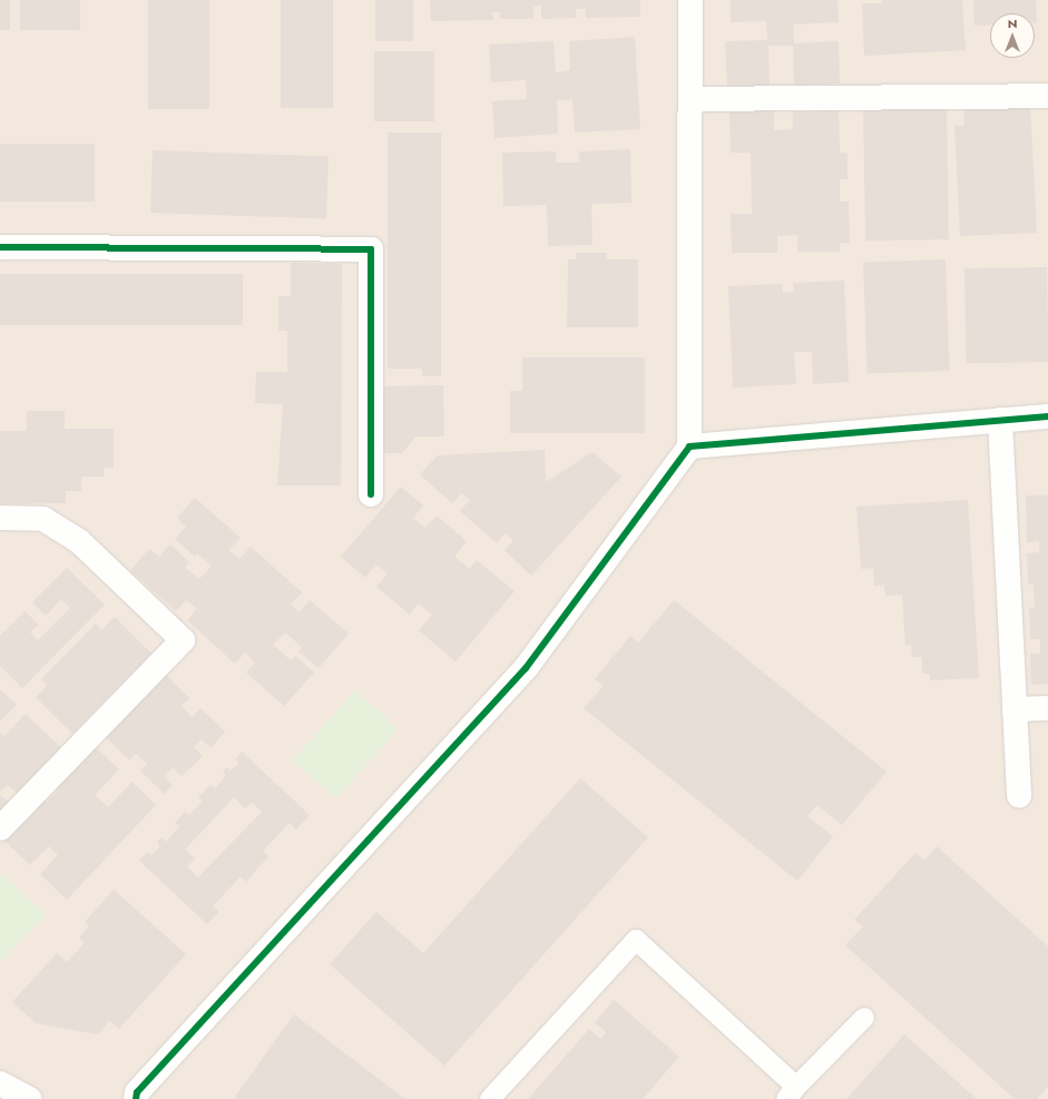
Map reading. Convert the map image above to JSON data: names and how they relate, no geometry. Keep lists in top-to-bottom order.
{
  "north": "top"
}
